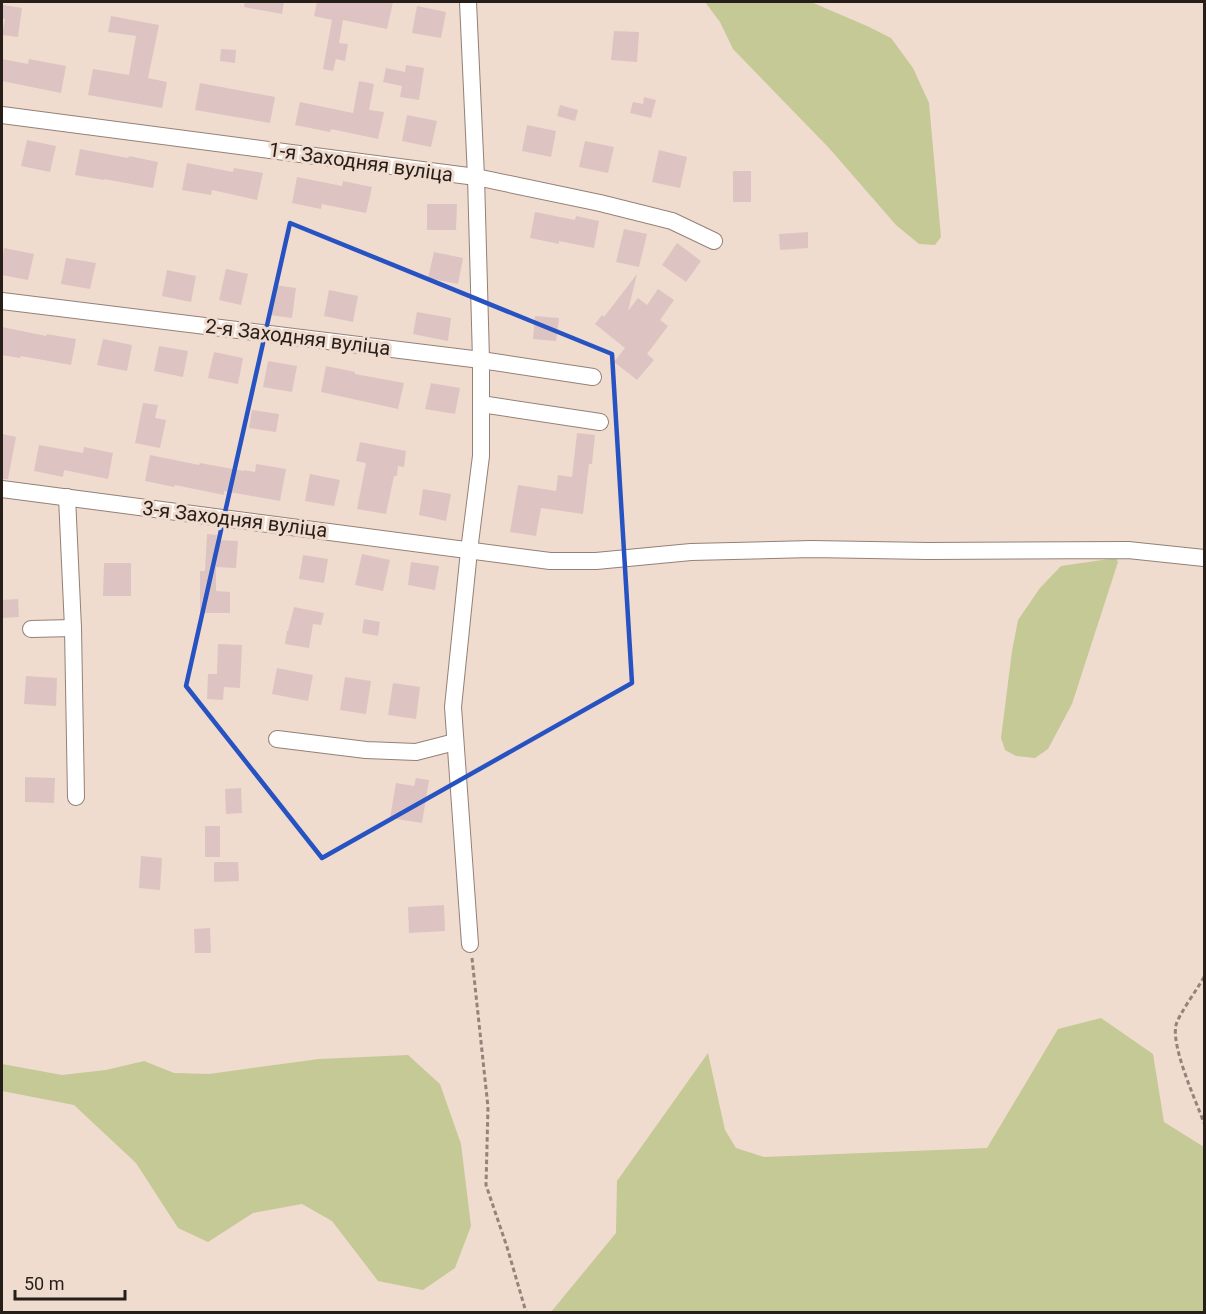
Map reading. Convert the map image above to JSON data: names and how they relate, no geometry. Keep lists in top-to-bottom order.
{
  "streets": {
    "street": ["1-я Заходняя вуліца", "2-я Заходняя вуліца", "3-я Заходняя вуліца"]
  },
  "scale_bar": "50 m"
}
